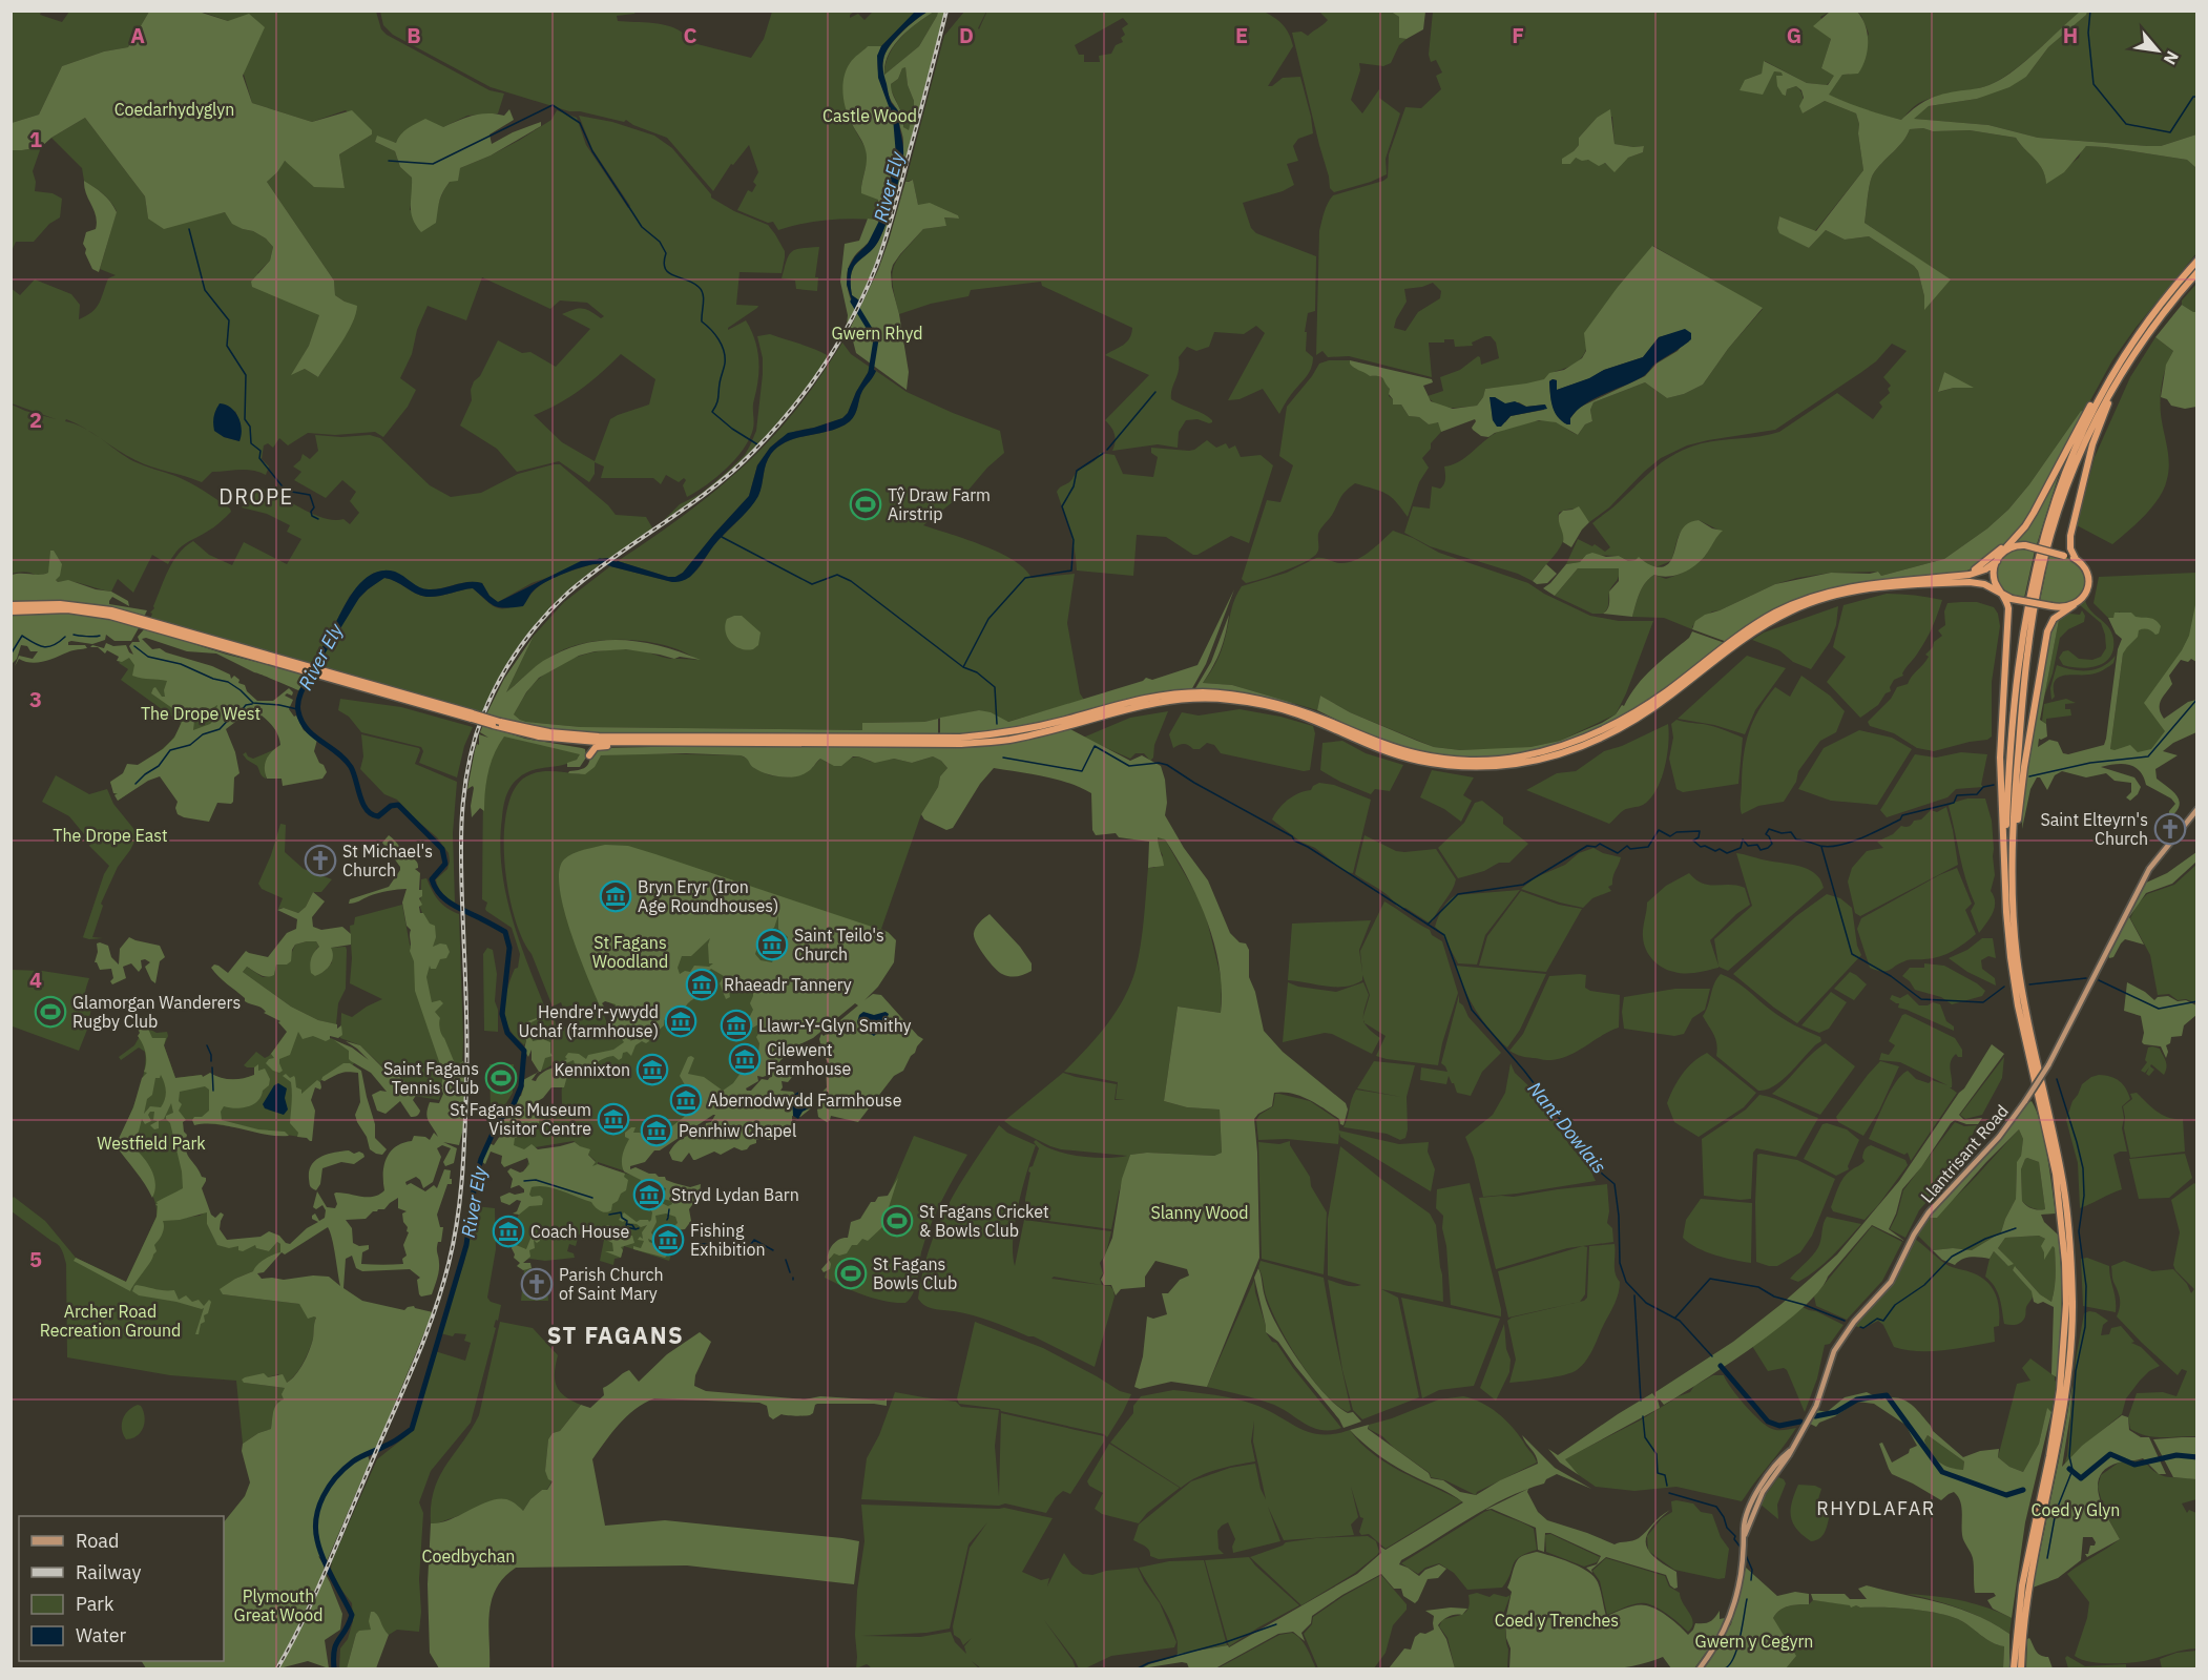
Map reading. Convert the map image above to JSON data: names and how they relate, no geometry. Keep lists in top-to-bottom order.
{
  "streets": {
    "main road": ["Llantrisant Road"]
  },
  "districts": ["DROPE", "ST FAGANS", "RHYDLAFAR"],
  "water": ["River Ely", "Nant Dowlais"],
  "parks": [
    "Coedarhydyglyn",
    "Castle Wood",
    "Gwern Rhyd",
    "The Drope West",
    "The Drope East",
    "St Fagans Woodland",
    "Westfield Park",
    "Slanny Wood",
    "Archer Road Recreation Ground",
    "Coed y Glyn",
    "Coedbychan",
    "Plymouth Great Wood",
    "Coed y Trenches",
    "Gwern y Cegyrn"
  ],
  "places": {
    "sports": [
      "Tŷ Draw Farm Airstrip",
      "Glamorgan Wanderers Rugby Club",
      "Saint Fagans Tennis Club",
      "St Fagans Cricket & Bowls Club",
      "St Fagans Bowls Club"
    ],
    "church": ["Saint Elteyrn's Church", "St Michael's Church", "Parish Church of Saint Mary"],
    "museum": [
      "Bryn Eryr (Iron Age Roundhouses)",
      "Saint Teilo's Church",
      "Rhaeadr Tannery",
      "Hendre'r-ywydd Uchaf (farmhouse)",
      "Llawr-Y-Glyn Smithy",
      "Cilewent Farmhouse",
      "Kennixton",
      "Abernodwydd Farmhouse",
      "St Fagans Museum Visitor Centre",
      "Penrhiw Chapel",
      "Stryd Lydan Barn",
      "Coach House",
      "Fishing Exhibition"
    ]
  },
  "legend": [
    "Road",
    "Railway",
    "Park",
    "Water"
  ],
  "north": "bottom right",
  "grid": {
    "columns": [
      "A",
      "B",
      "C",
      "D",
      "E",
      "F",
      "G",
      "H"
    ],
    "rows": [
      "1",
      "2",
      "3",
      "4",
      "5"
    ]
  }
}
